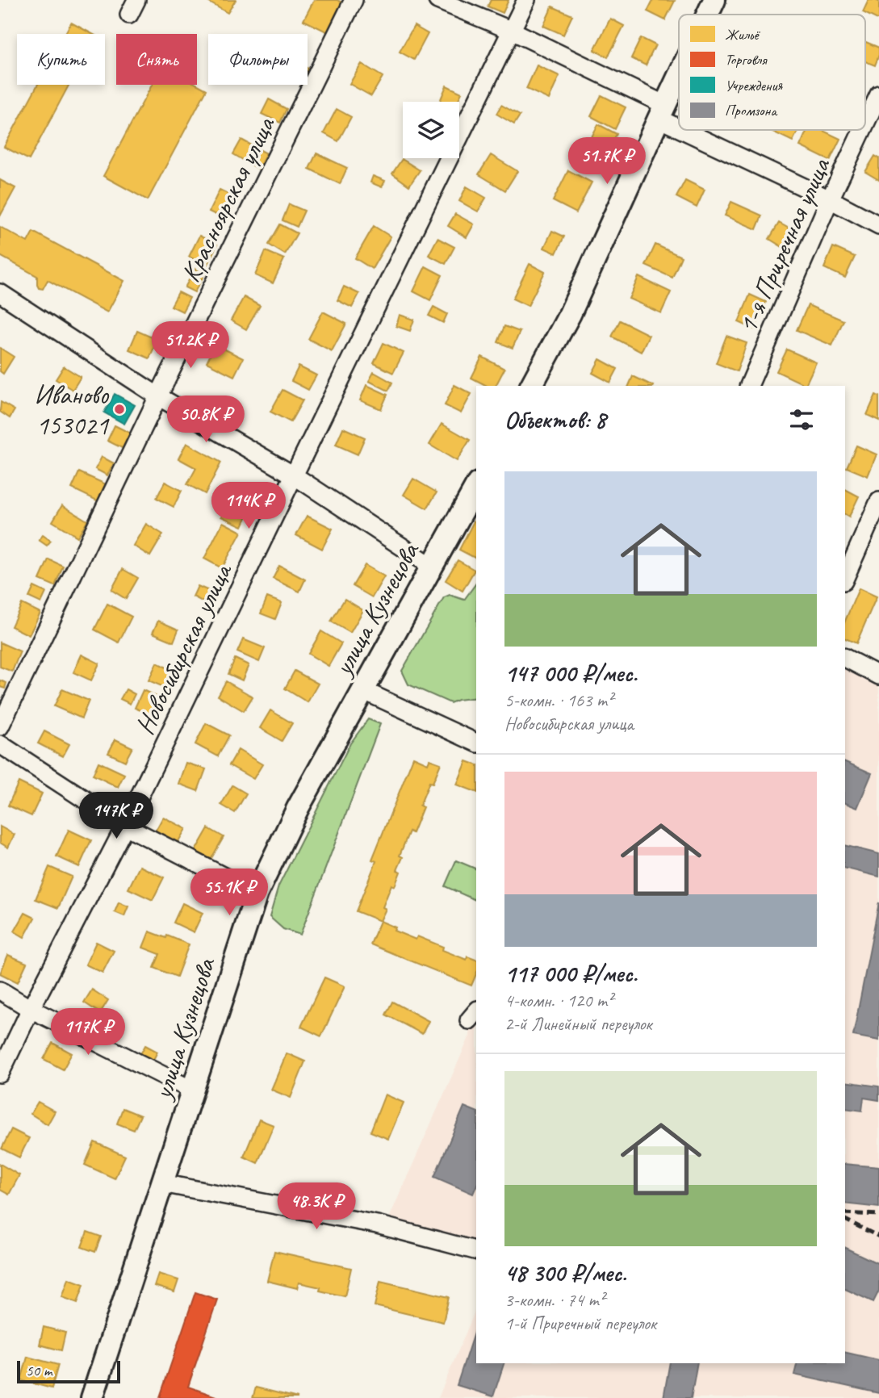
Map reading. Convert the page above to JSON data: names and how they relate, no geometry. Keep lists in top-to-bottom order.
{
  "streets": {
    "main road": ["улица Кузнецова"],
    "street": ["Красноярская улица", "1-я Приречная улица", "Новосибирская улица"]
  },
  "places": ["Иваново 153021"],
  "legend": [
    "Жильё",
    "Торговля",
    "Учреждения",
    "Промзона"
  ],
  "scale_bar": "50 m",
  "page": {
    "chip": ["Купить", "Снять", "Фильтры"],
    "price": [
      "51.7K ₽",
      "51.2K ₽",
      "50.8K ₽",
      "114K ₽",
      "147K ₽",
      "55.1K ₽",
      "117K ₽",
      "48.3K ₽"
    ],
    "heading": "Объектов: 8",
    "list": [
      {
        "name": "147 000 ₽/мес.",
        "note": "5-комн. · 163 m² · Новосибирская улица"
      },
      {
        "name": "117 000 ₽/мес.",
        "note": "4-комн. · 120 m² · 2-й Линейный переулок"
      },
      {
        "name": "48 300 ₽/мес.",
        "note": "3-комн. · 74 m² · 1-й Приречный переулок"
      }
    ],
    "scale": "50 m"
  }
}
